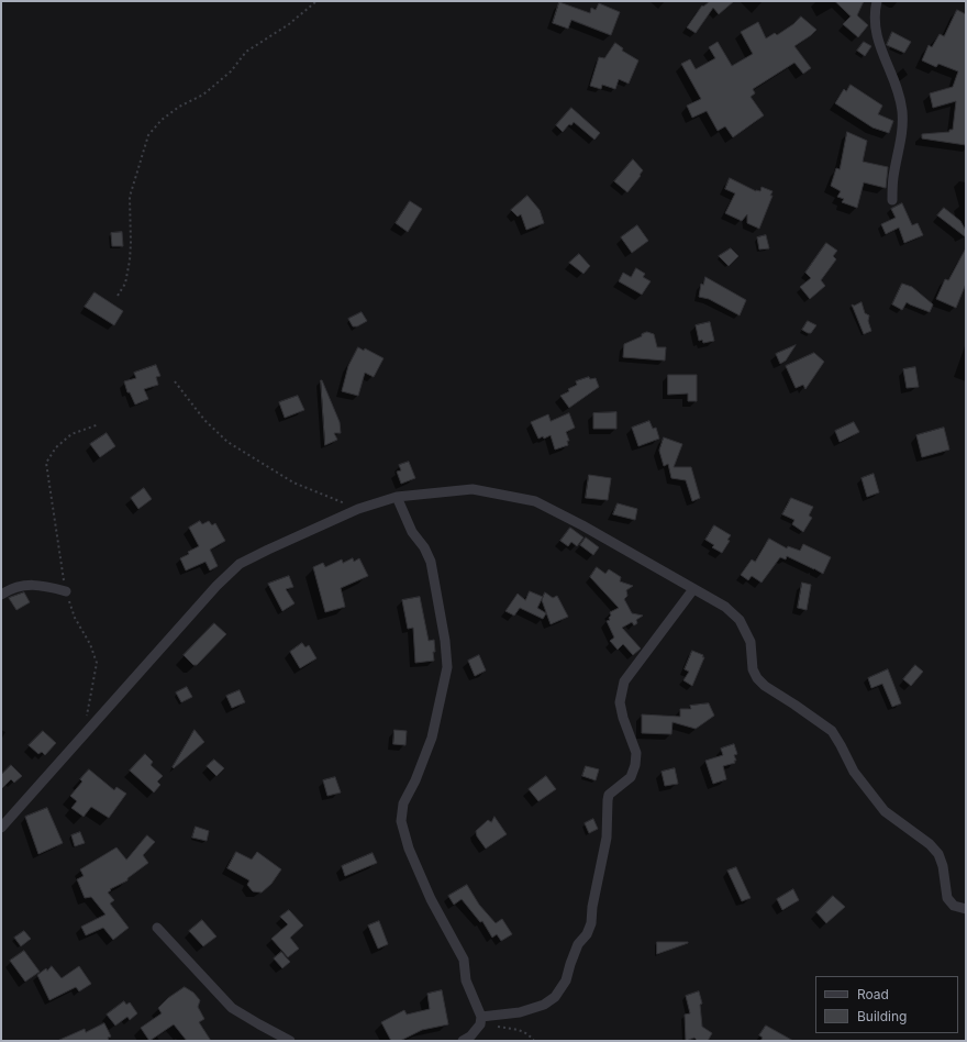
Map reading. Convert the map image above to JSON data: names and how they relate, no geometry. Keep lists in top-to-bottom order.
{
  "legend": ["Road", "Building"]
}
